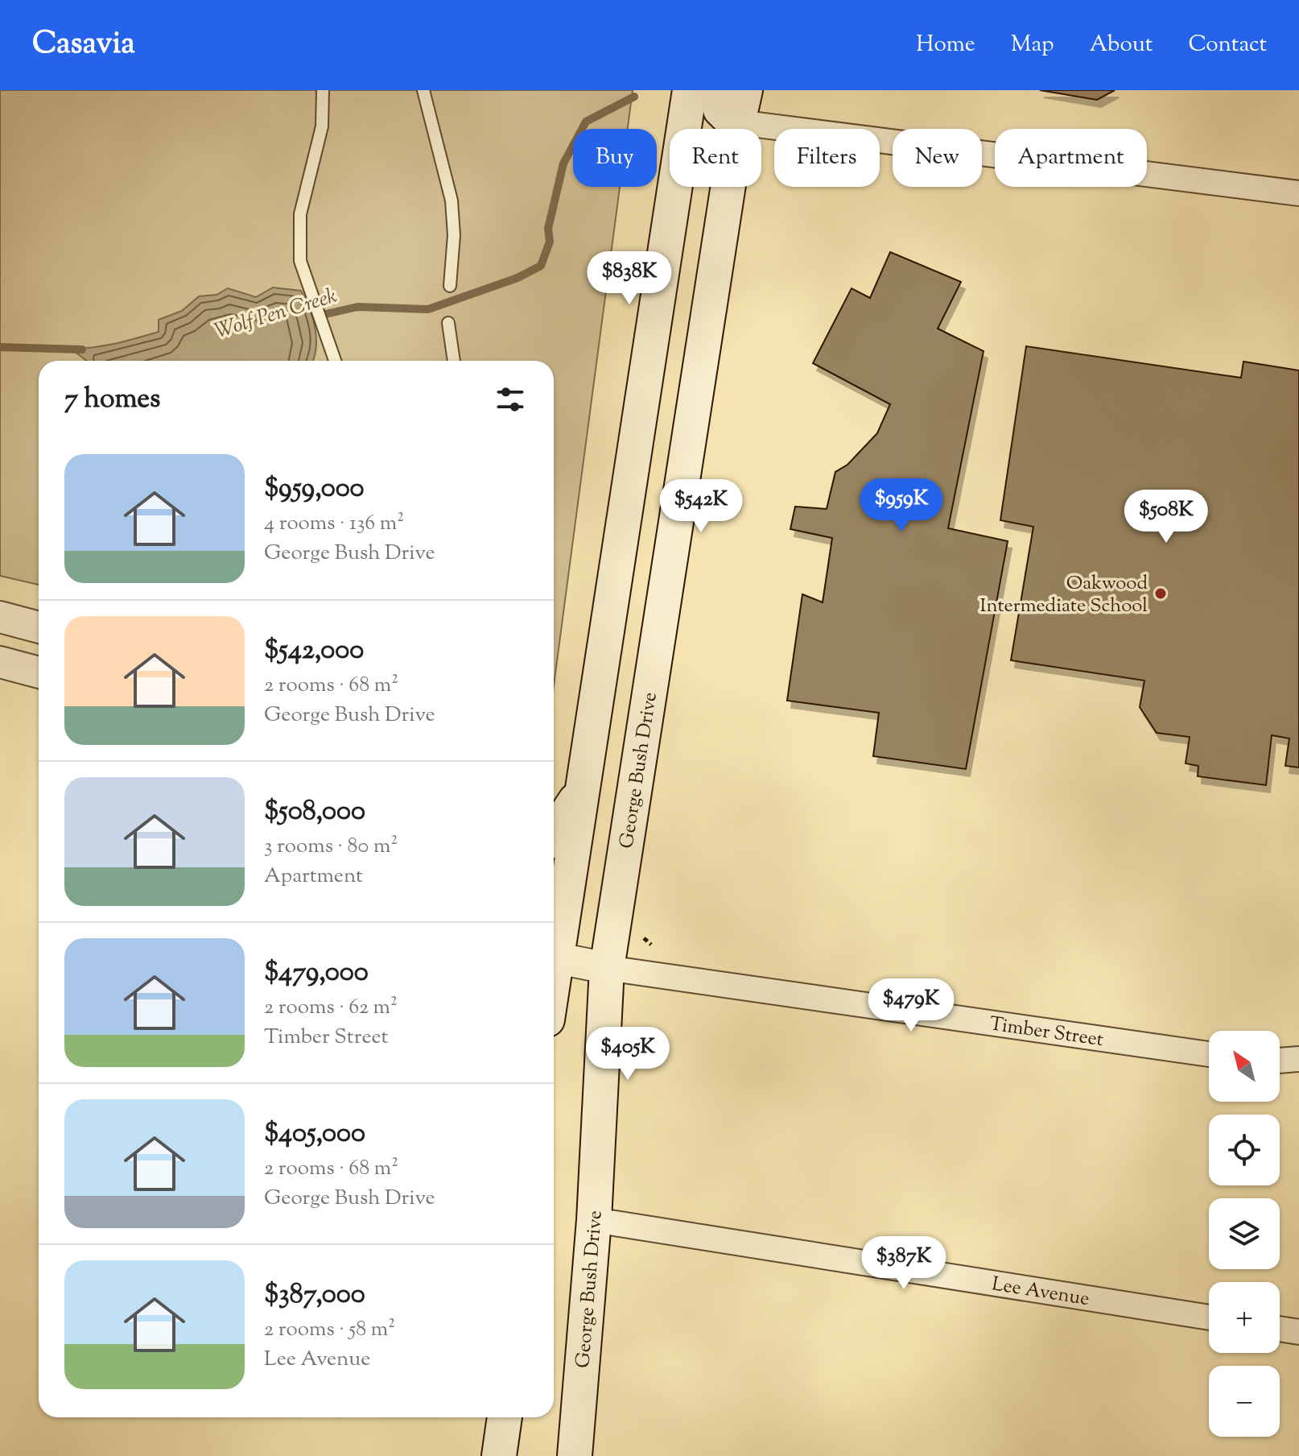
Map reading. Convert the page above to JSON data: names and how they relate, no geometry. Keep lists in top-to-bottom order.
{
  "streets": {
    "main road": ["George Bush Drive"],
    "street": ["Timber Street", "Lee Avenue"]
  },
  "crossings": [
    ["George Bush Drive", "Timber Street"],
    ["George Bush Drive", "Lee Avenue"]
  ],
  "water": ["Wolf Pen Creek"],
  "places": ["Oakwood Intermediate School"],
  "north": "top left",
  "page": {
    "header": "Casavia",
    "nav": [
      "Home",
      "Map",
      "About",
      "Contact"
    ],
    "chip": [
      "Buy",
      "Rent",
      "Filters",
      "New",
      "Apartment"
    ],
    "price": [
      "$838K",
      "$959K",
      "$542K",
      "$508K",
      "$479K",
      "$405K",
      "$387K"
    ],
    "heading": "7 homes",
    "list": [
      {
        "name": "$959,000",
        "note": "4 rooms · 136 m² · George Bush Drive"
      },
      {
        "name": "$542,000",
        "note": "2 rooms · 68 m² · George Bush Drive"
      },
      {
        "name": "$508,000",
        "note": "3 rooms · 80 m² · Apartment"
      },
      {
        "name": "$479,000",
        "note": "2 rooms · 62 m² · Timber Street"
      },
      {
        "name": "$405,000",
        "note": "2 rooms · 68 m² · George Bush Drive"
      },
      {
        "name": "$387,000",
        "note": "2 rooms · 58 m² · Lee Avenue"
      }
    ],
    "map_buttons": ["+", "−"]
  }
}
